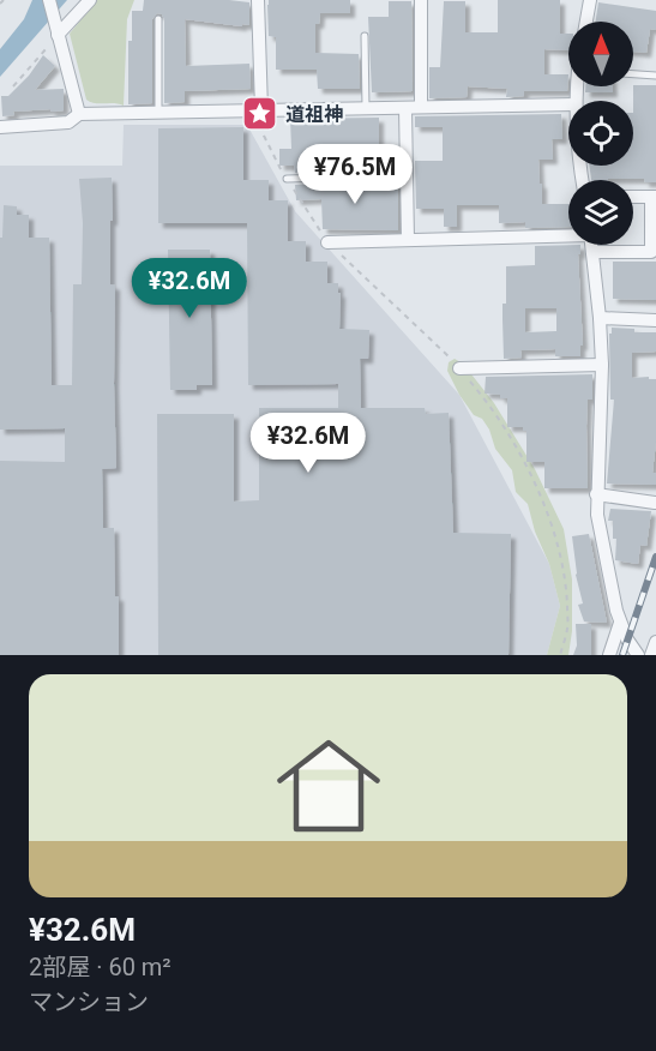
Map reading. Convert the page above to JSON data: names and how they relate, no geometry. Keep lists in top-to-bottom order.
{
  "places": {
    "place": ["道祖神"]
  },
  "north": "top",
  "page": {
    "price": ["¥76.5M", "¥32.6M", "¥32.6M"],
    "list": [
      {
        "name": "¥32.6M",
        "note": "2部屋 · 60 m² · マンション"
      }
    ]
  }
}
